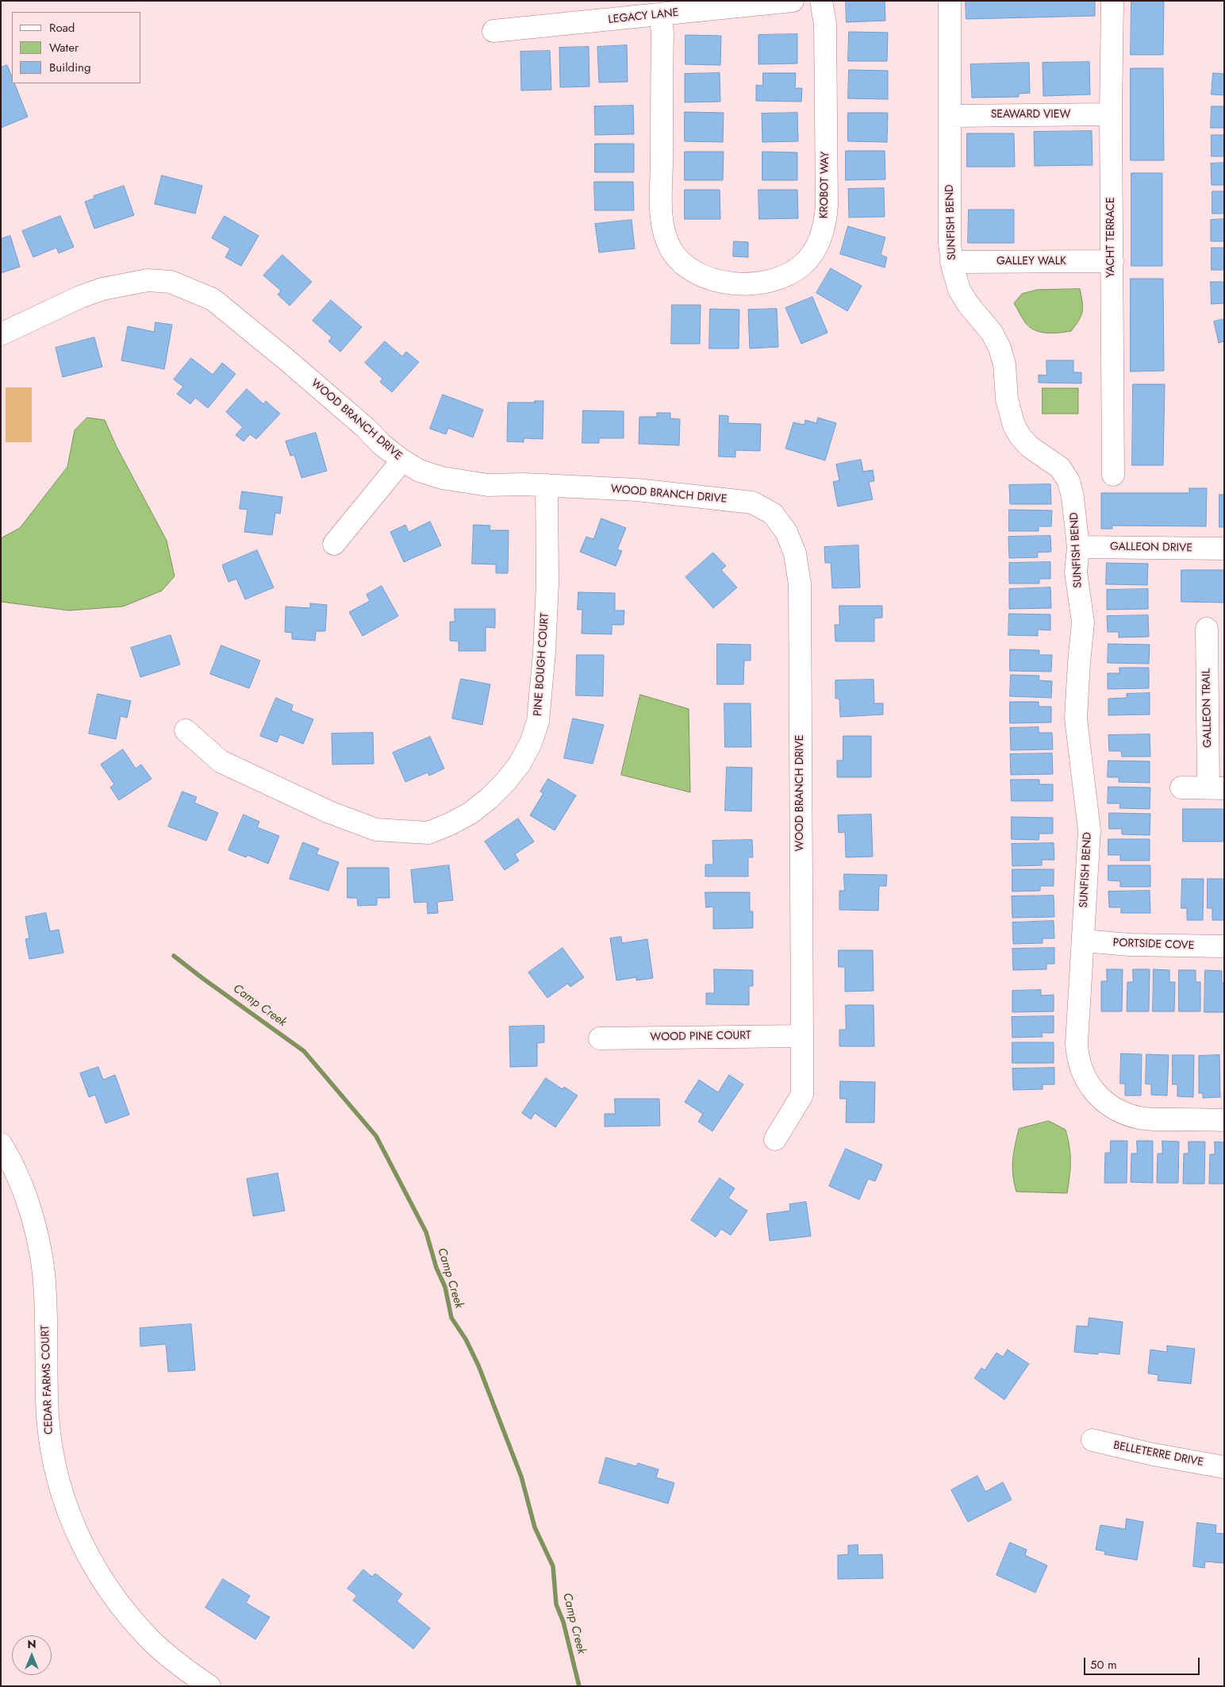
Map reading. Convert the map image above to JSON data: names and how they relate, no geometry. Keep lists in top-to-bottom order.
{
  "streets": {
    "street": [
      "LEGACY LANE",
      "SEAWARD VIEW",
      "KROBOT WAY",
      "SUNFISH BEND",
      "YACHT TERRACE",
      "GALLEY WALK",
      "WOOD BRANCH DRIVE",
      "GALLEON DRIVE",
      "PINE BOUGH COURT",
      "GALLEON TRAIL",
      "PORTSIDE COVE",
      "WOOD PINE COURT",
      "CEDAR FARMS COURT",
      "BELLETERRE DRIVE"
    ]
  },
  "crossings": [
    ["LEGACY LANE", "KROBOT WAY"],
    ["SEAWARD VIEW", "SUNFISH BEND"],
    ["SEAWARD VIEW", "YACHT TERRACE"],
    ["SUNFISH BEND", "GALLEY WALK"],
    ["SUNFISH BEND", "GALLEON DRIVE"],
    ["SUNFISH BEND", "PORTSIDE COVE"],
    ["YACHT TERRACE", "GALLEY WALK"],
    ["WOOD BRANCH DRIVE", "PINE BOUGH COURT"],
    ["WOOD BRANCH DRIVE", "WOOD PINE COURT"]
  ],
  "water": ["Camp Creek"],
  "legend": ["Road", "Water", "Building"],
  "scale_bar": "50 m",
  "north": "top"
}
